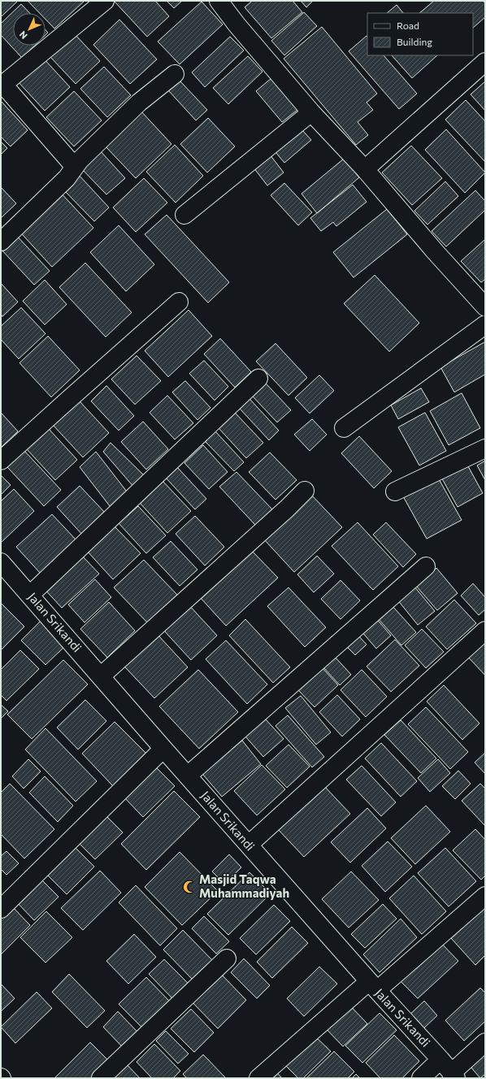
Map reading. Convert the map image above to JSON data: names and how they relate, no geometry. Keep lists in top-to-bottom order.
{
  "streets": {
    "street": ["Jalan Srikandi"]
  },
  "places": {
    "mosque": ["Masjid Taqwa Muhammadiyah"]
  },
  "legend": ["Road", "Building"],
  "north": "bottom left"
}
